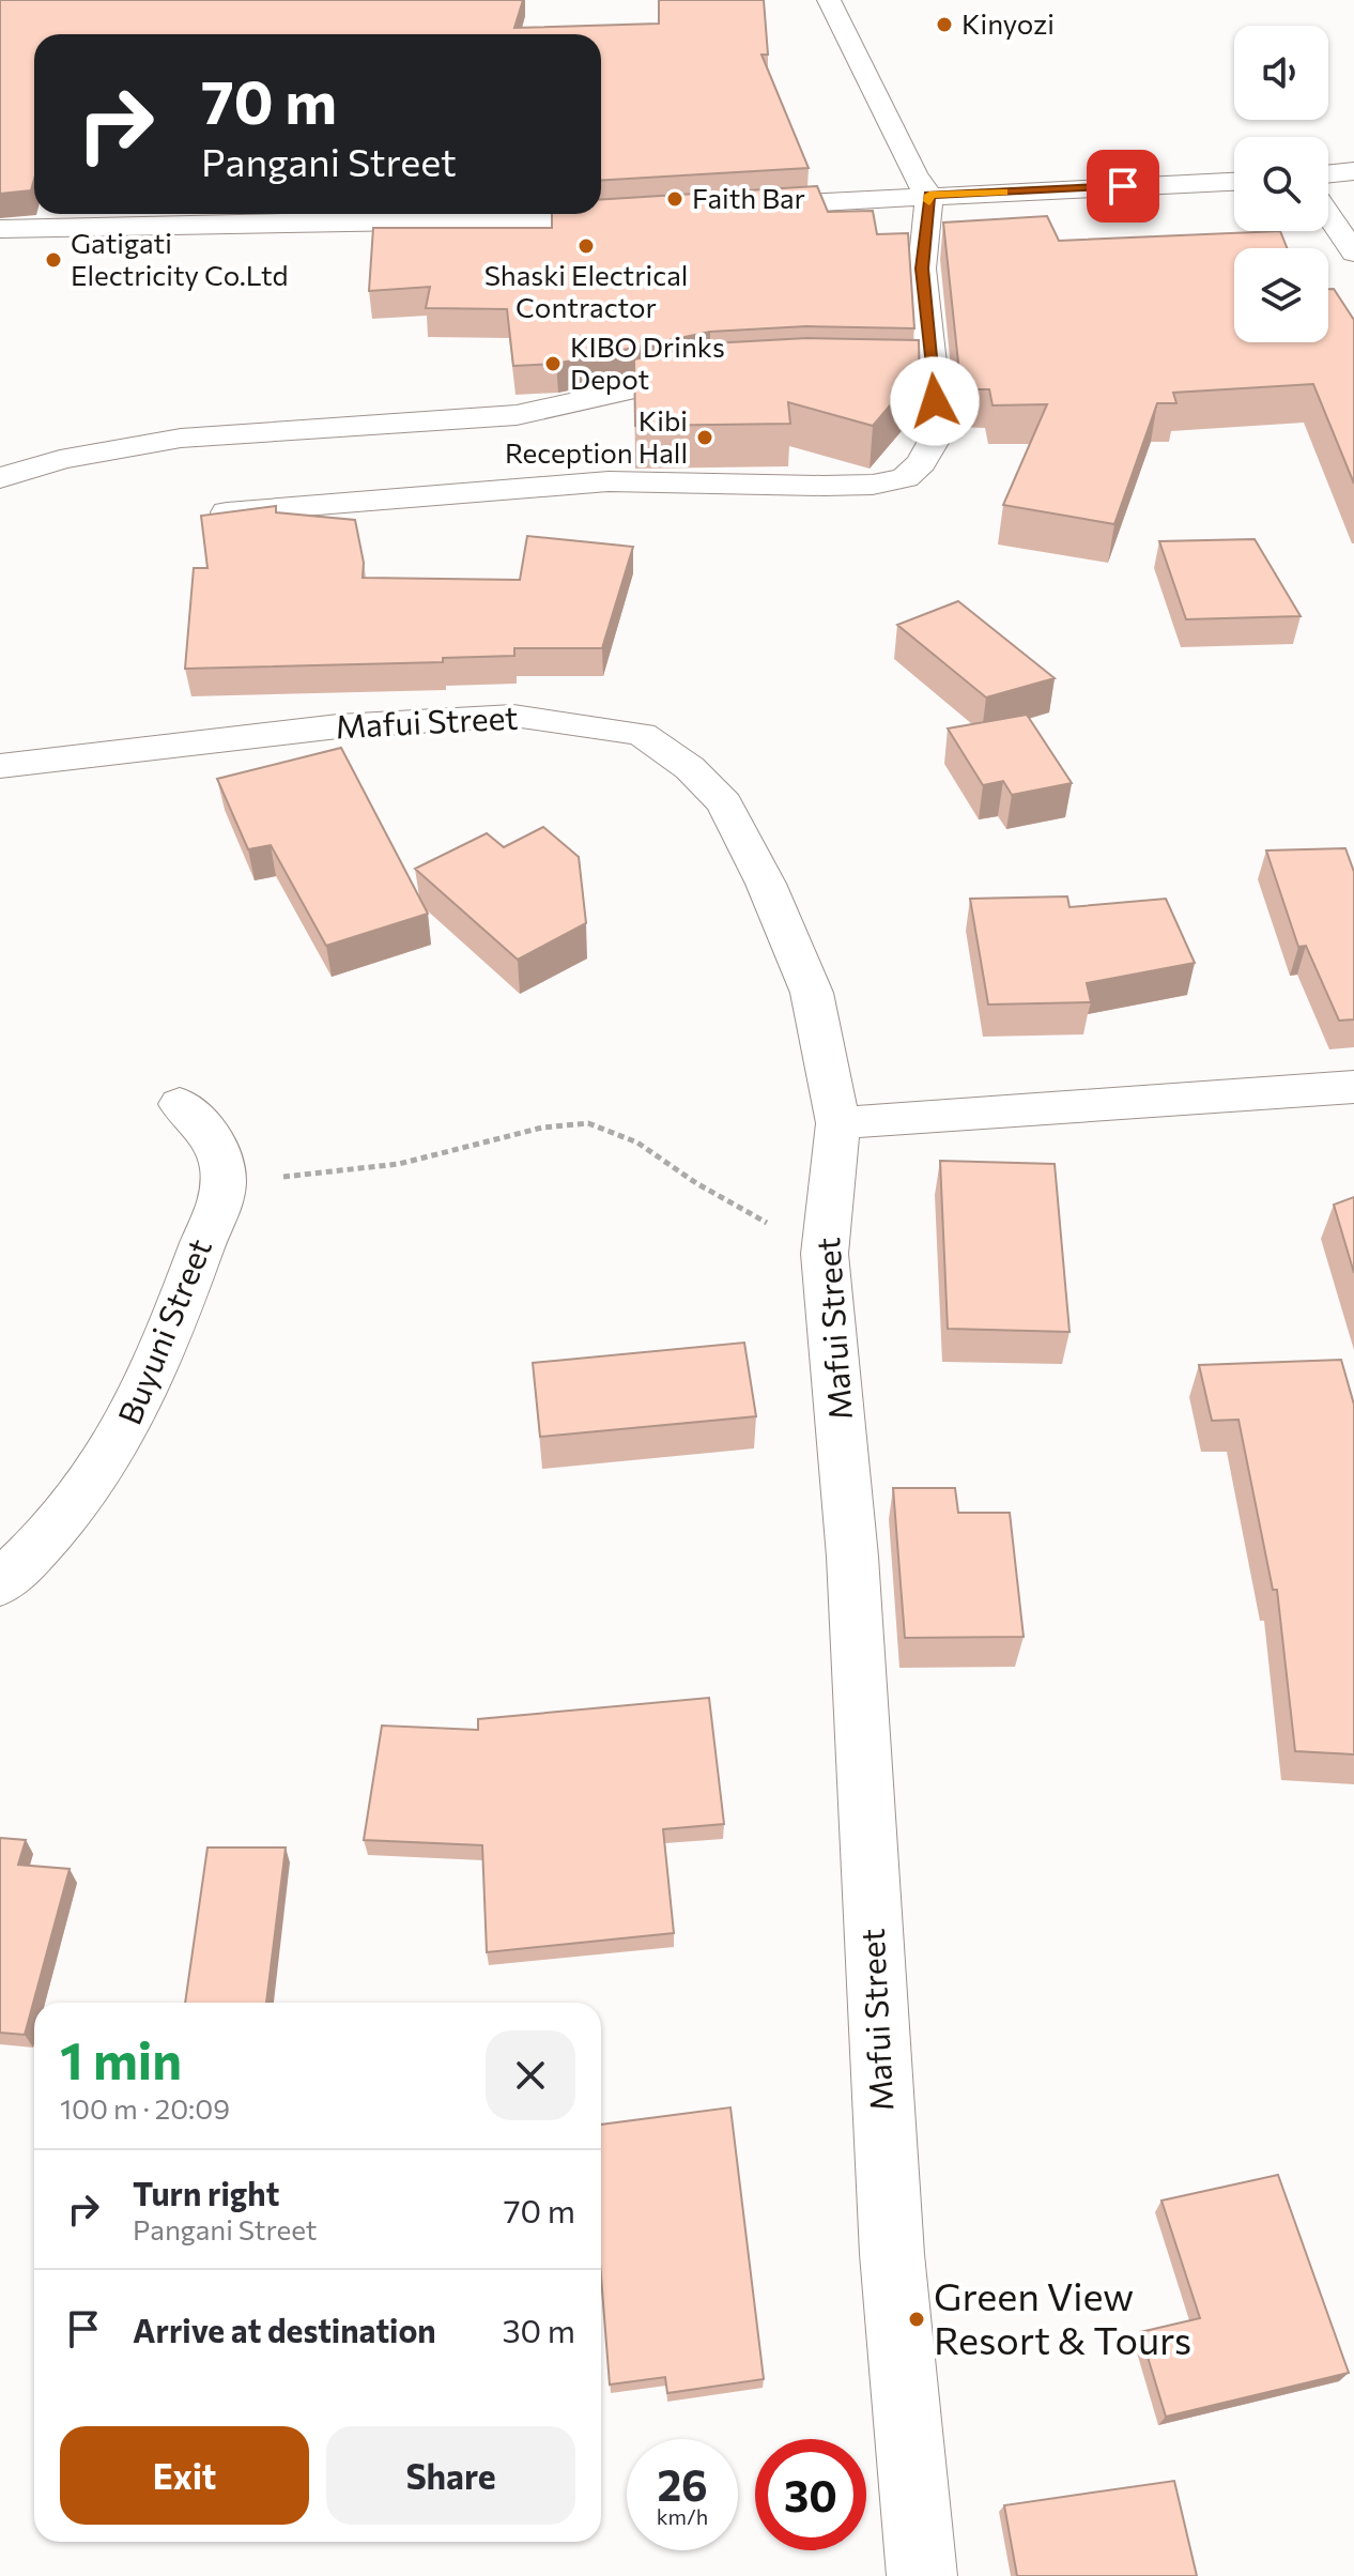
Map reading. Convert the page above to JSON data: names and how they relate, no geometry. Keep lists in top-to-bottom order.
{
  "streets": {
    "street": ["Mafui Street", "Buyuni Street"]
  },
  "places": [
    "Kinyozi",
    "Faith Bar",
    "Shaski Electrical Contractor",
    "Gatigati Electricity Co.Ltd",
    "KIBO Drinks Depot",
    "Kibi Reception Hall",
    "Green View Resort & Tours"
  ],
  "page": {
    "turn": ["70 m", "Pangani Street"],
    "heading": ["1 min", "100 m · 20:09"],
    "list": [
      {
        "name": "Turn right",
        "note": "Pangani Street",
        "value": "70 m"
      },
      {
        "name": "Arrive at destination",
        "value": "30 m"
      }
    ],
    "buttons": ["Exit", "Share"],
    "speed": "26 km/h",
    "limit": "30"
  }
}
